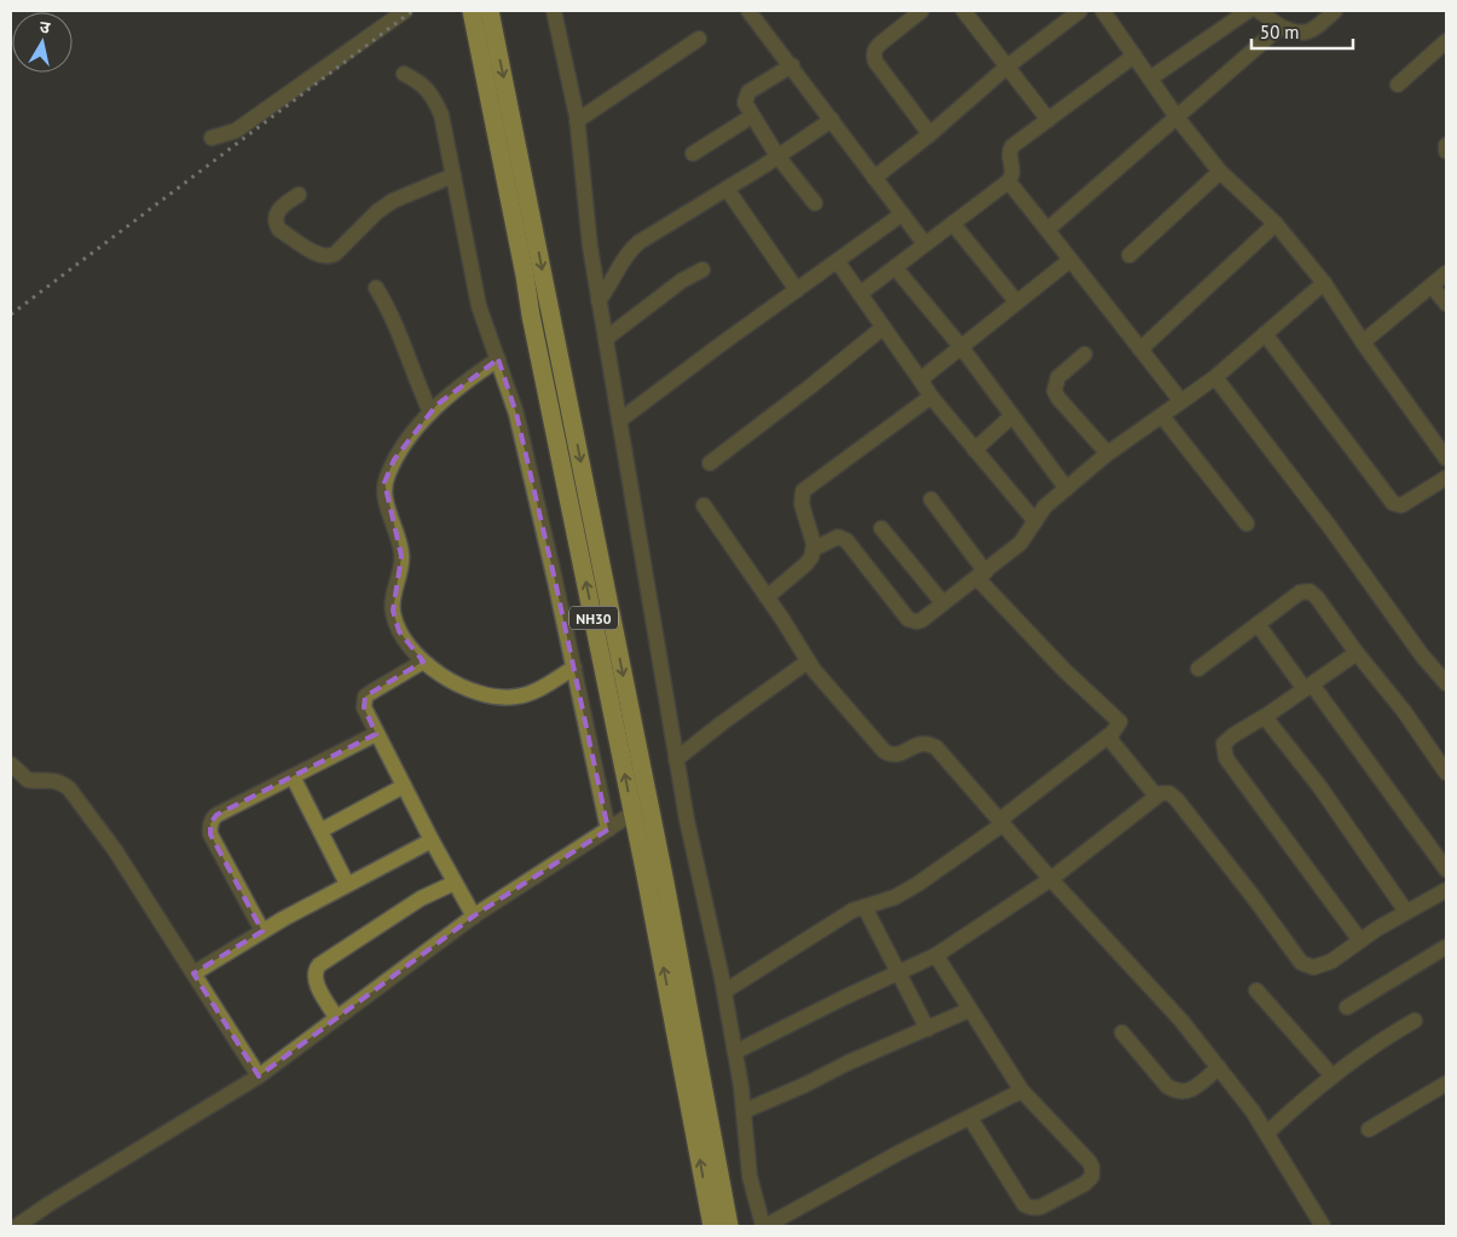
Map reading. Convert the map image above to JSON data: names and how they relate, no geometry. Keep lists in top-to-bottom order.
{
  "streets": {
    "highway": ["NH30"]
  },
  "scale_bar": "50 m",
  "north": "top"
}
